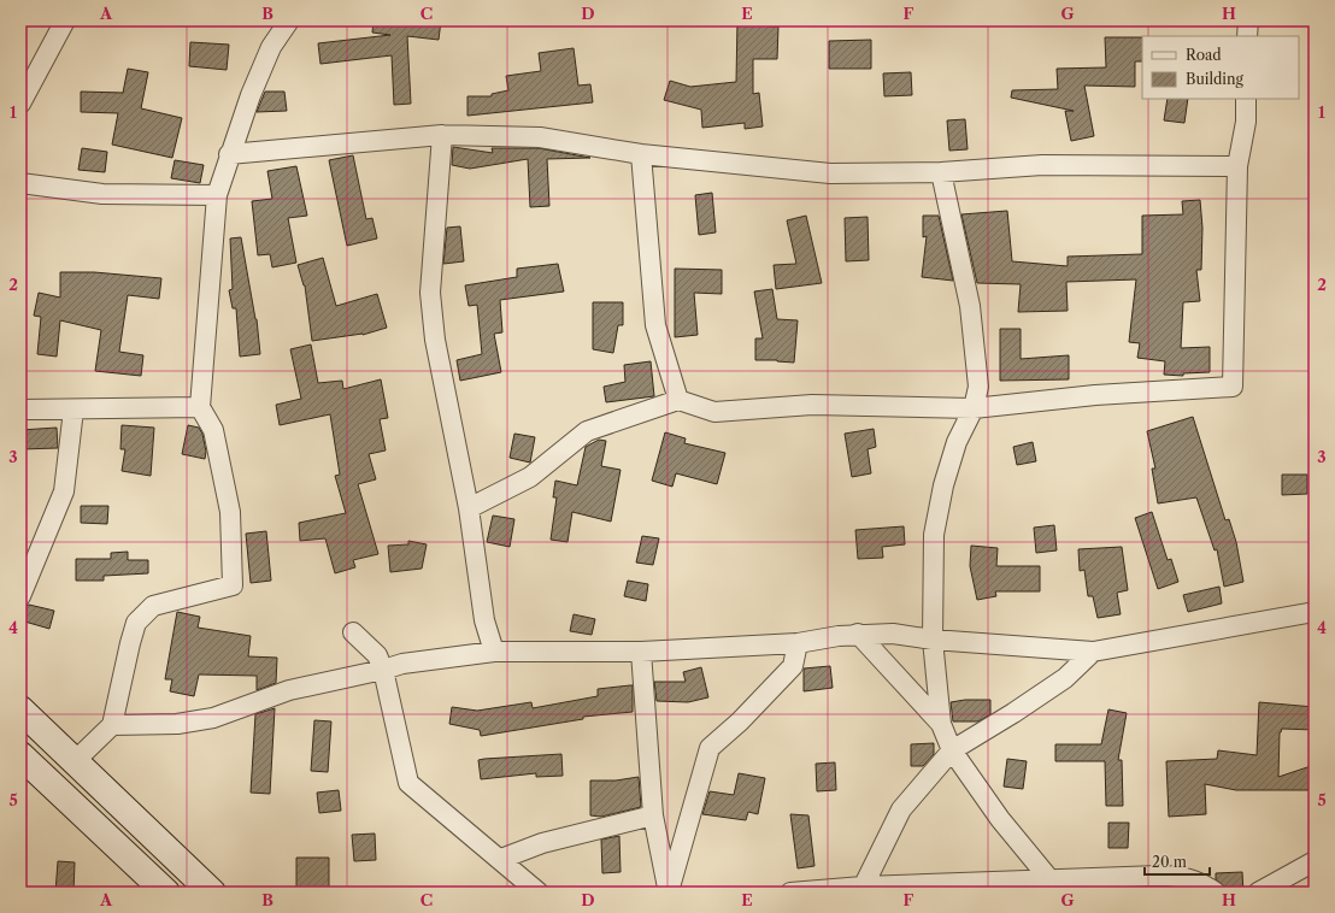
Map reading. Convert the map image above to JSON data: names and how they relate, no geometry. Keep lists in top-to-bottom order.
{
  "legend": ["Road", "Building"],
  "scale_bar": "20 m",
  "grid": {
    "columns": [
      "A",
      "B",
      "C",
      "D",
      "E",
      "F",
      "G",
      "H"
    ],
    "rows": [
      "1",
      "2",
      "3",
      "4",
      "5"
    ]
  }
}
